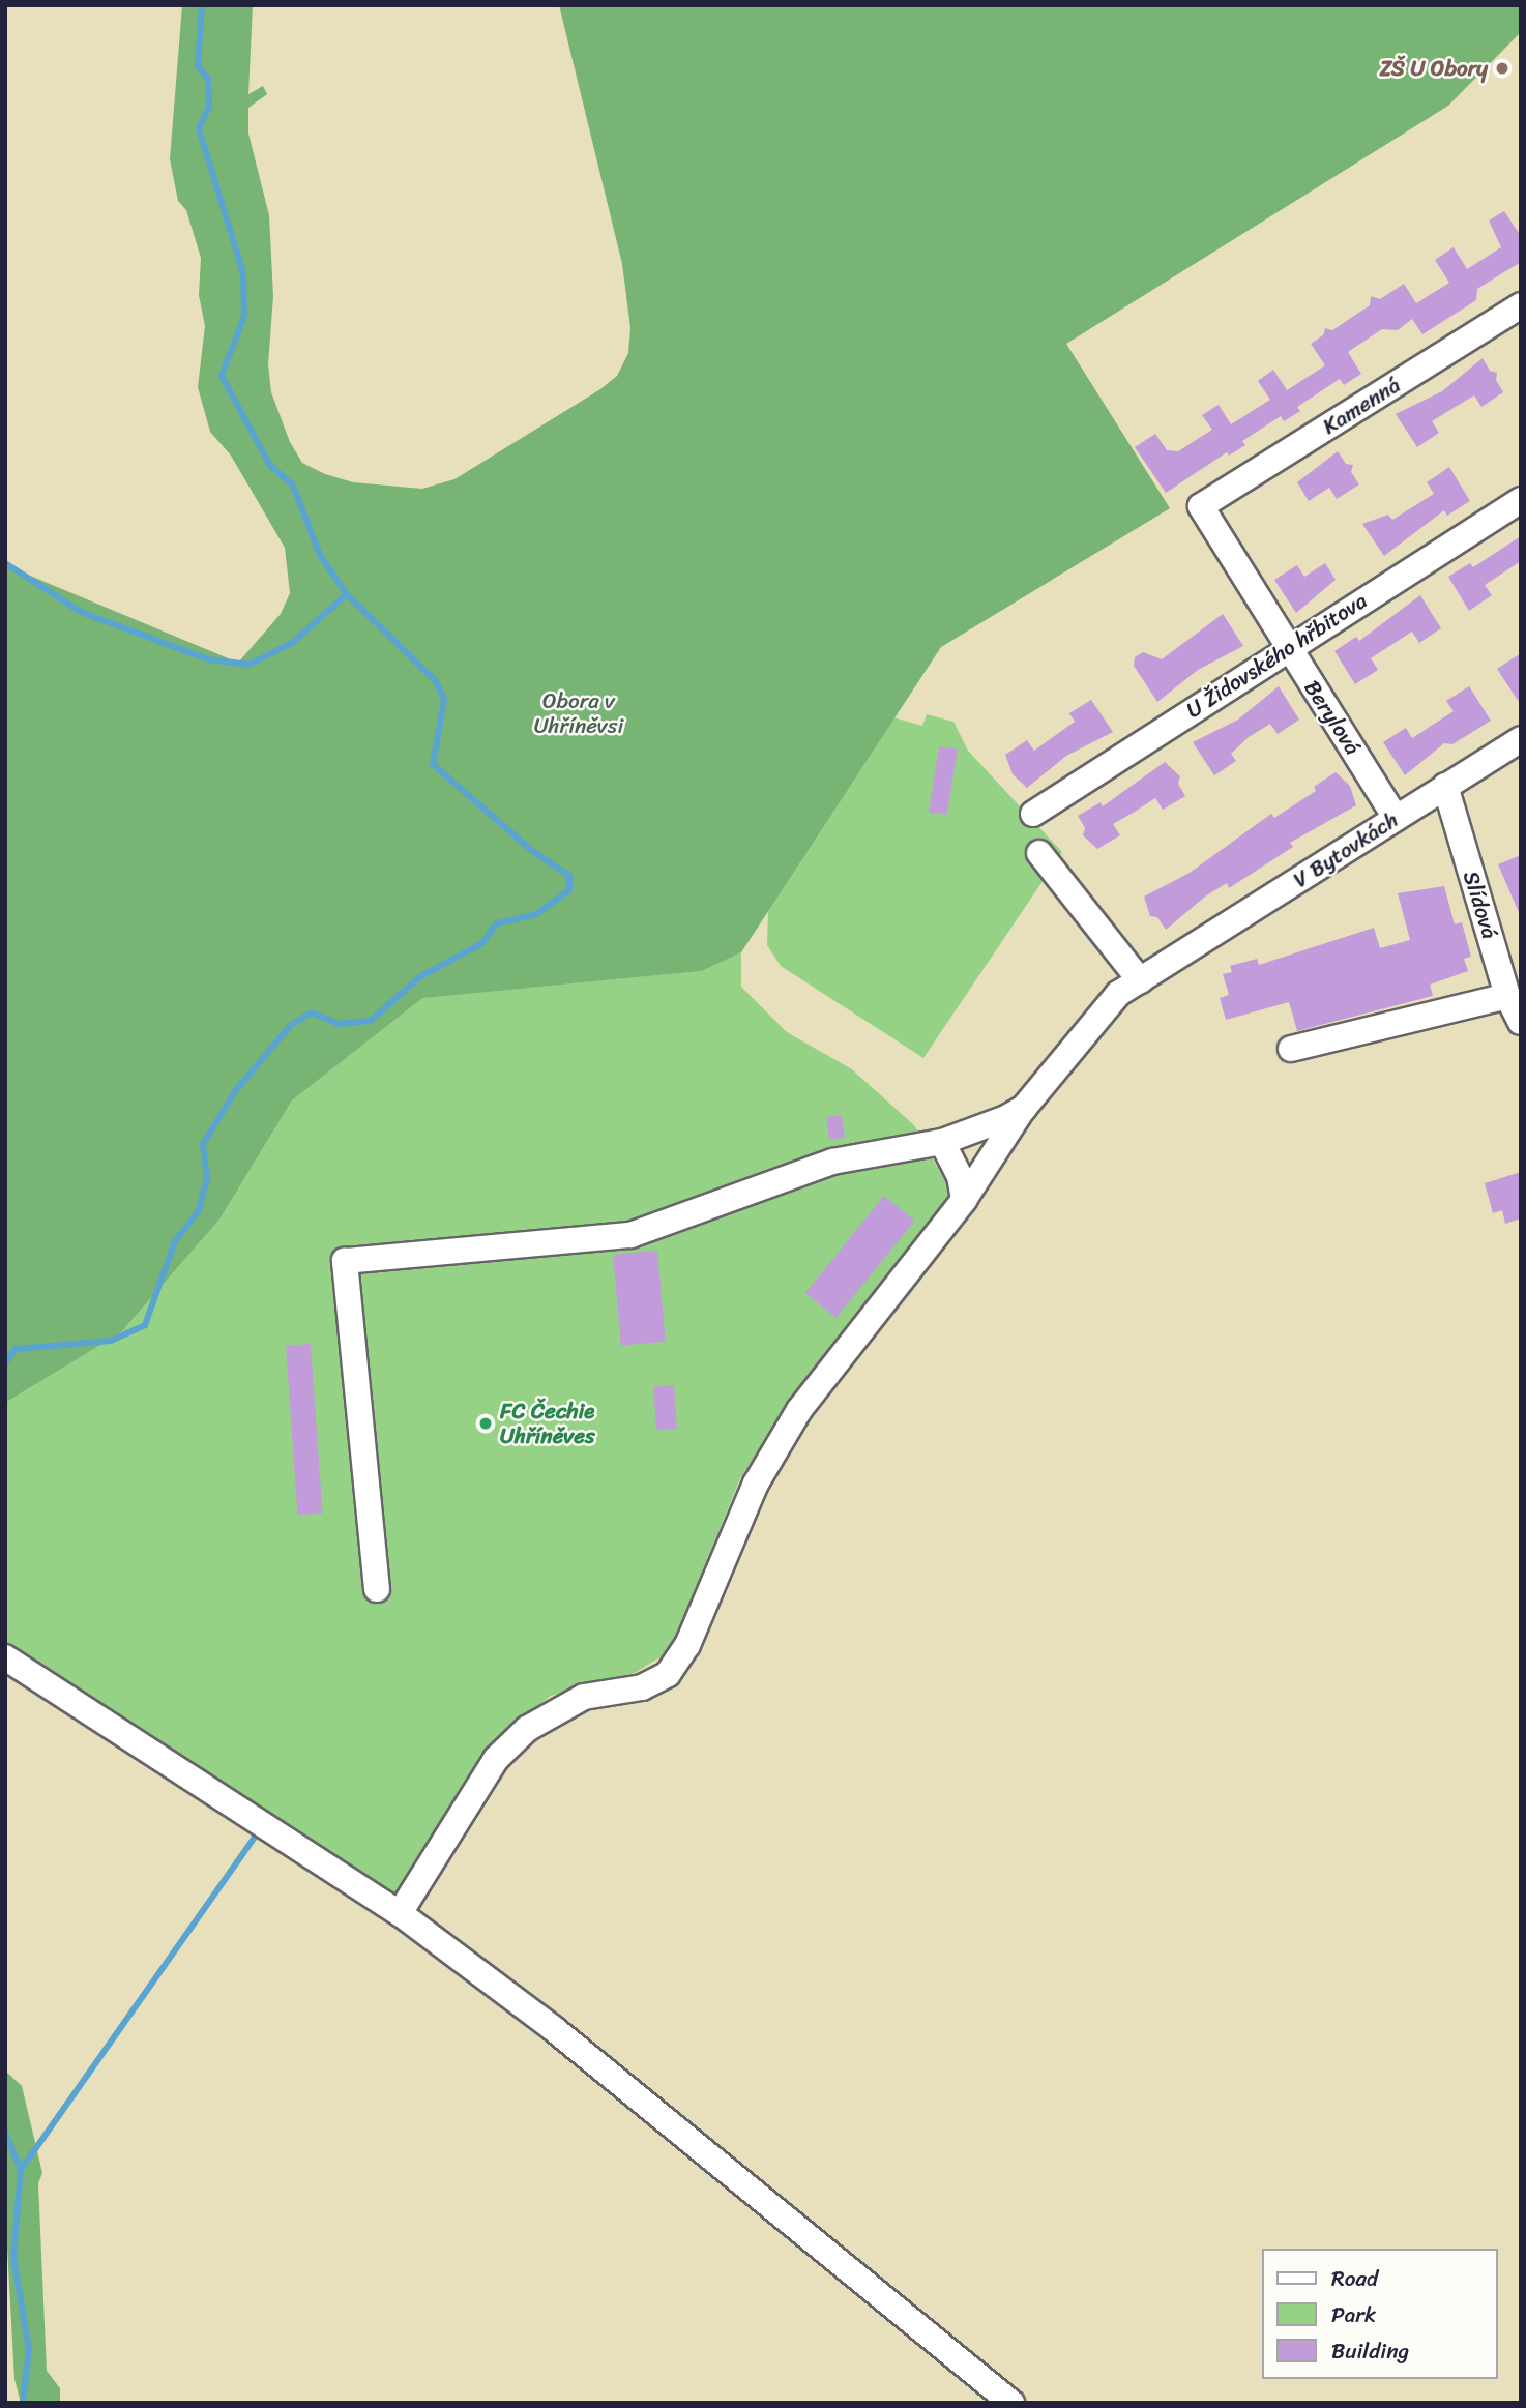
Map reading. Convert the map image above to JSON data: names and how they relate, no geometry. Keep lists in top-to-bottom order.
{
  "streets": {
    "street": [
      "Kamenná",
      "U Židovského hřbitova",
      "Berylová",
      "V Bytovkách",
      "Slídová"
    ]
  },
  "crossings": [
    ["Kamenná", "Berylová"],
    ["U Židovského hřbitova", "Berylová"],
    ["Berylová", "V Bytovkách"],
    ["V Bytovkách", "Slídová"]
  ],
  "parks": ["Obora v Uhříněvsi"],
  "places": ["ZŠ U Obory", "FC Čechie Uhříněves"],
  "legend": ["Road", "Park", "Building"]
}
